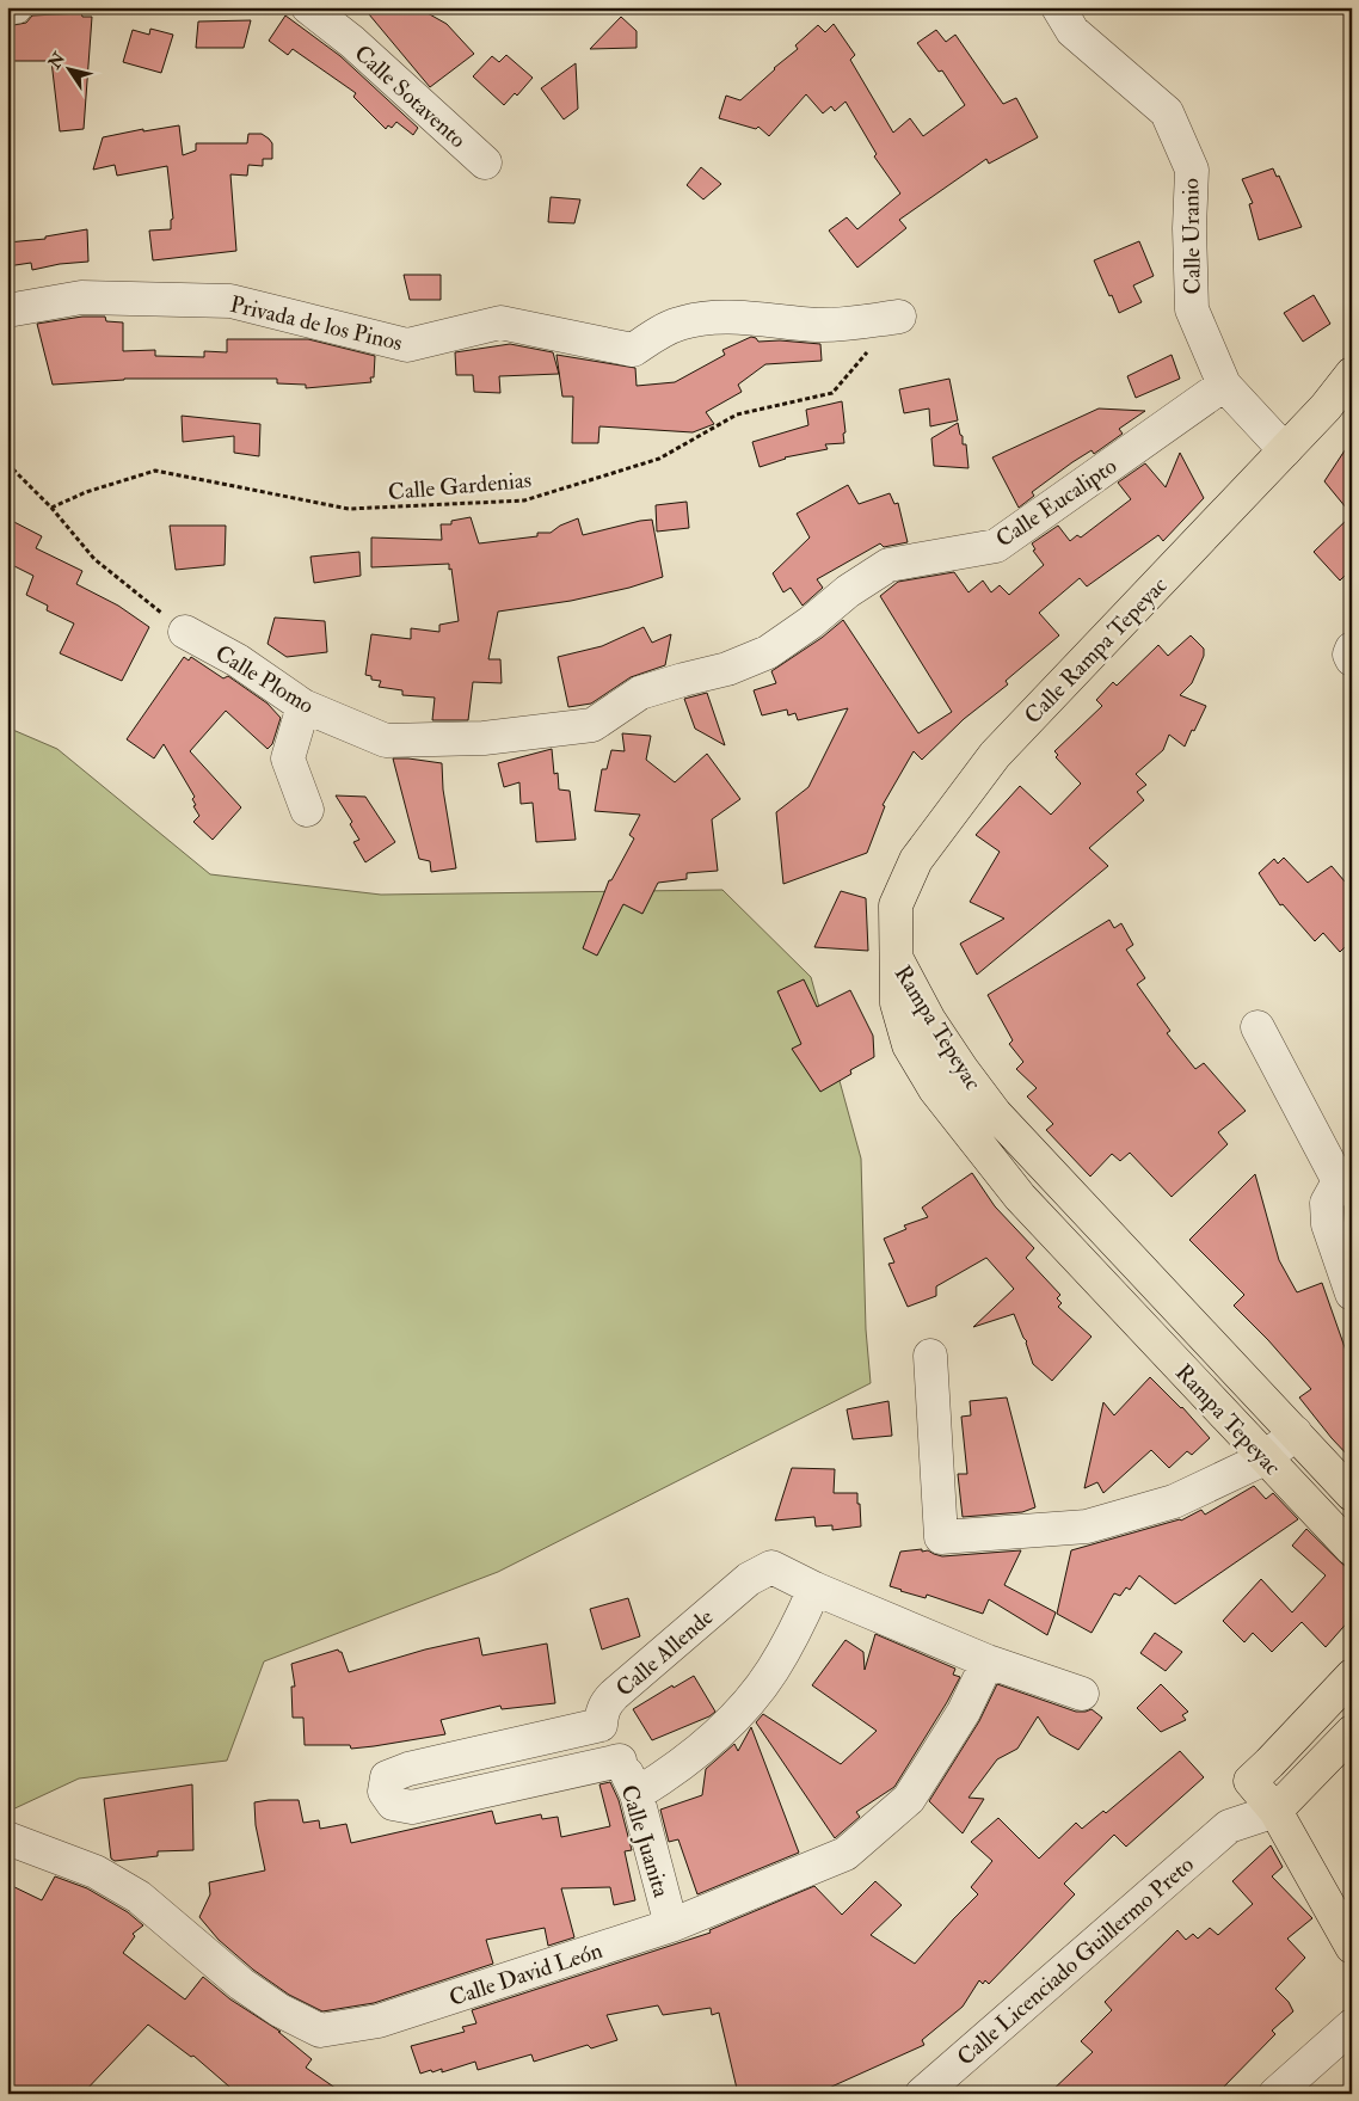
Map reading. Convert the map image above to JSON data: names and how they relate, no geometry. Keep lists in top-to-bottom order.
{
  "streets": {
    "main road": ["Calle Rampa Tepeyac", "Rampa Tepeyac", "Calle Licenciado Guillermo Preto"],
    "street": [
      "Calle Sotavento",
      "Calle Uranio",
      "Privada de los Pinos",
      "Calle Eucalipto",
      "Calle Plomo",
      "Calle Allende",
      "Calle Juanita",
      "Calle David León"
    ],
    "path": ["Calle Gardenias"]
  },
  "crossings": [
    ["Calle Uranio", "Calle Eucalipto"],
    ["Calle Uranio", "Calle Rampa Tepeyac"],
    ["Privada de los Pinos", "Calle Gardenias"],
    ["Calle Eucalipto", "Calle Plomo"],
    ["Calle Rampa Tepeyac", "Rampa Tepeyac"],
    ["Calle Allende", "Calle Juanita"],
    ["Calle Allende", "Calle David León"],
    ["Calle Juanita", "Calle David León"]
  ],
  "north": "top left"
}
